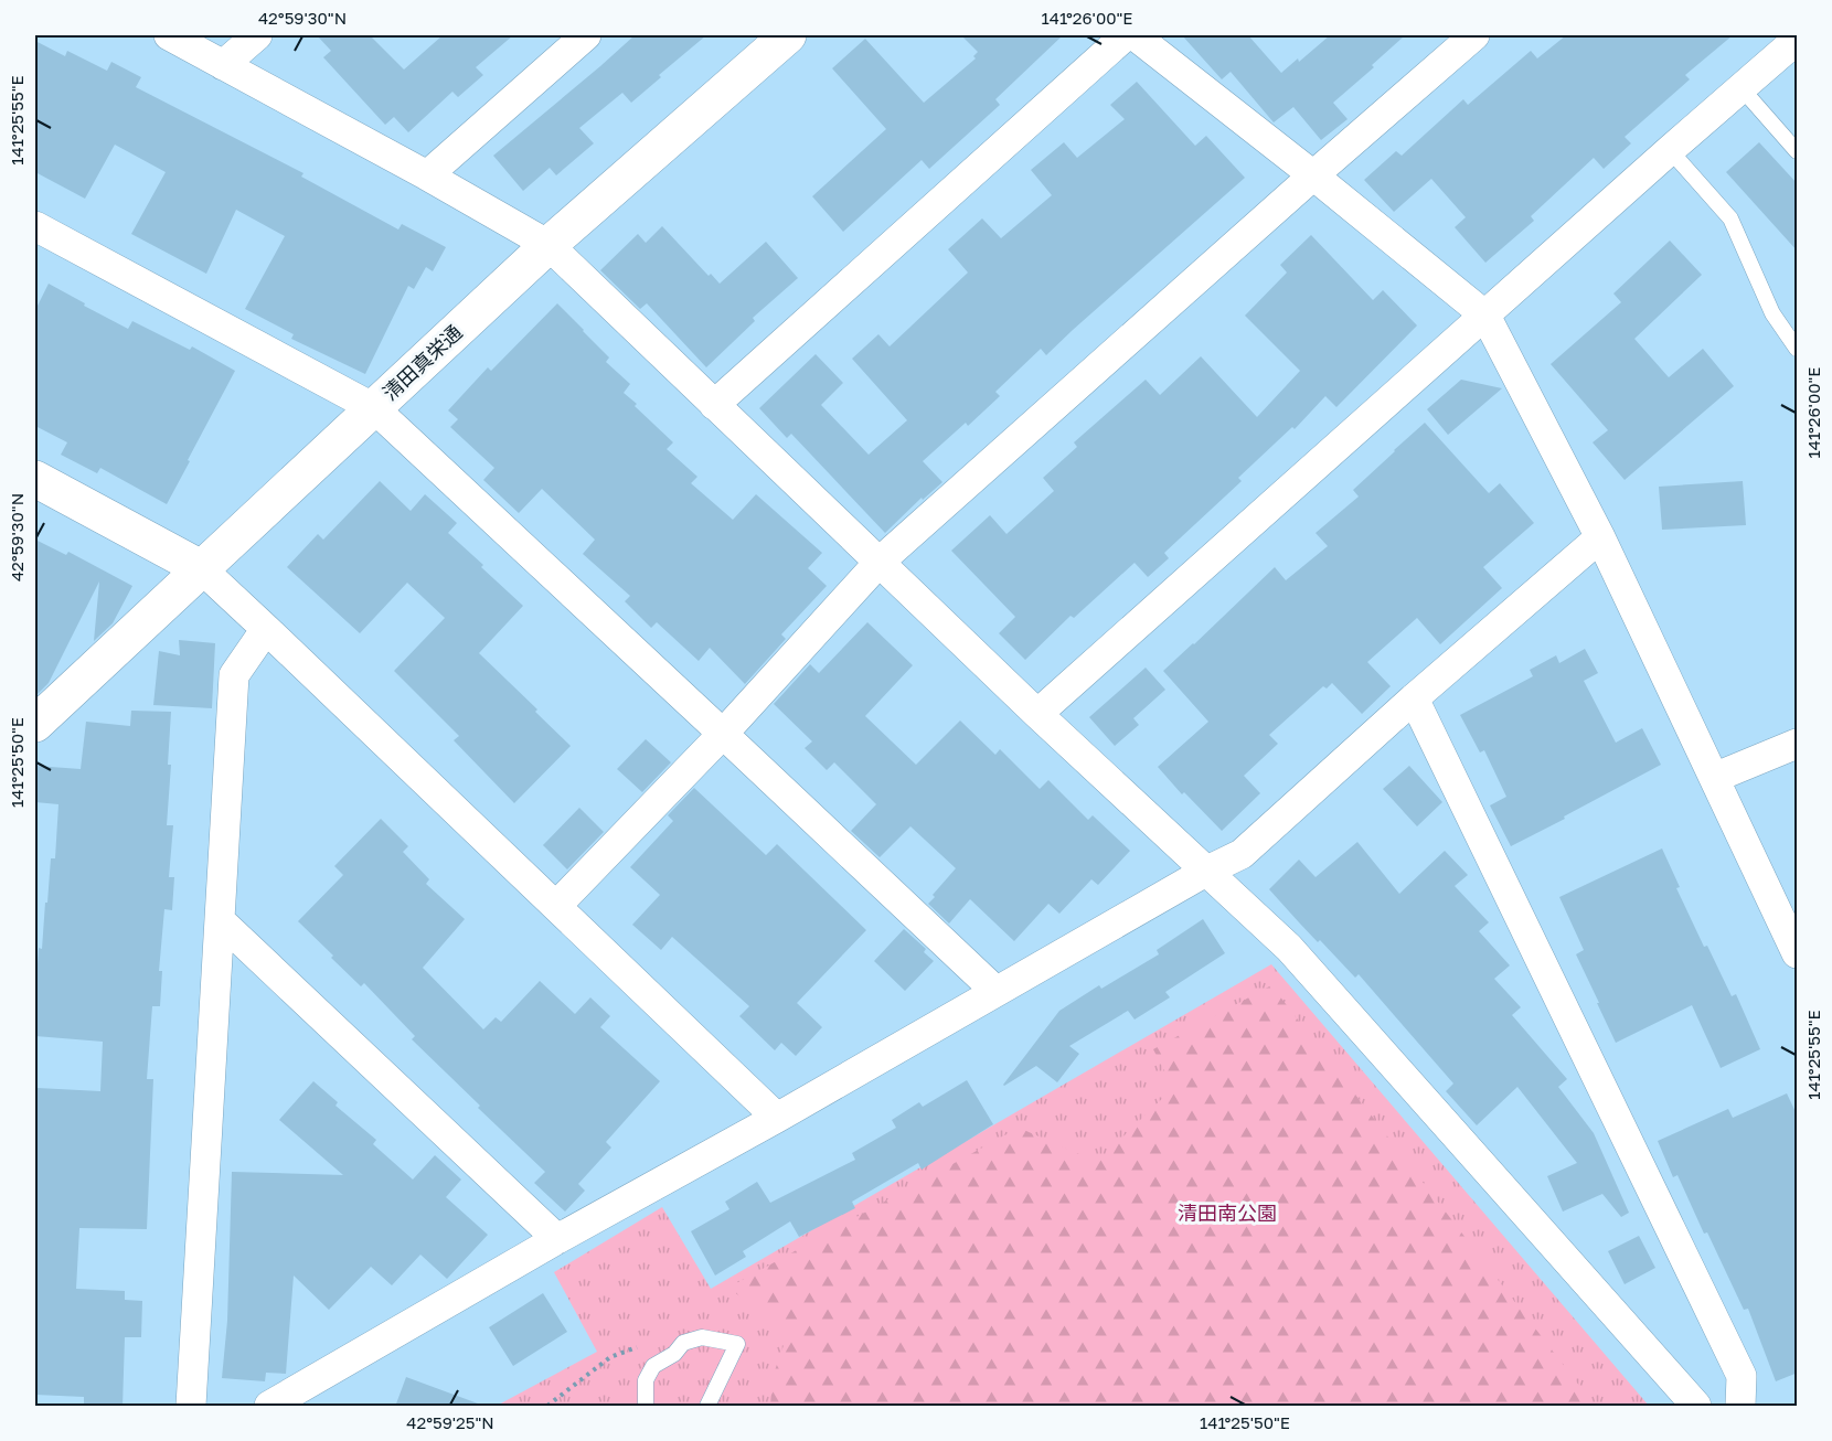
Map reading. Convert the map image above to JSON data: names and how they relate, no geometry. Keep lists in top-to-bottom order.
{
  "streets": {
    "street": ["清田真栄通"]
  },
  "parks": ["清田南公園"],
  "coordinates": [
    "42°59'30\"N",
    "141°26'00\"E",
    "141°25'55\"E",
    "141°25'50\"E",
    "42°59'25\"N"
  ]
}
